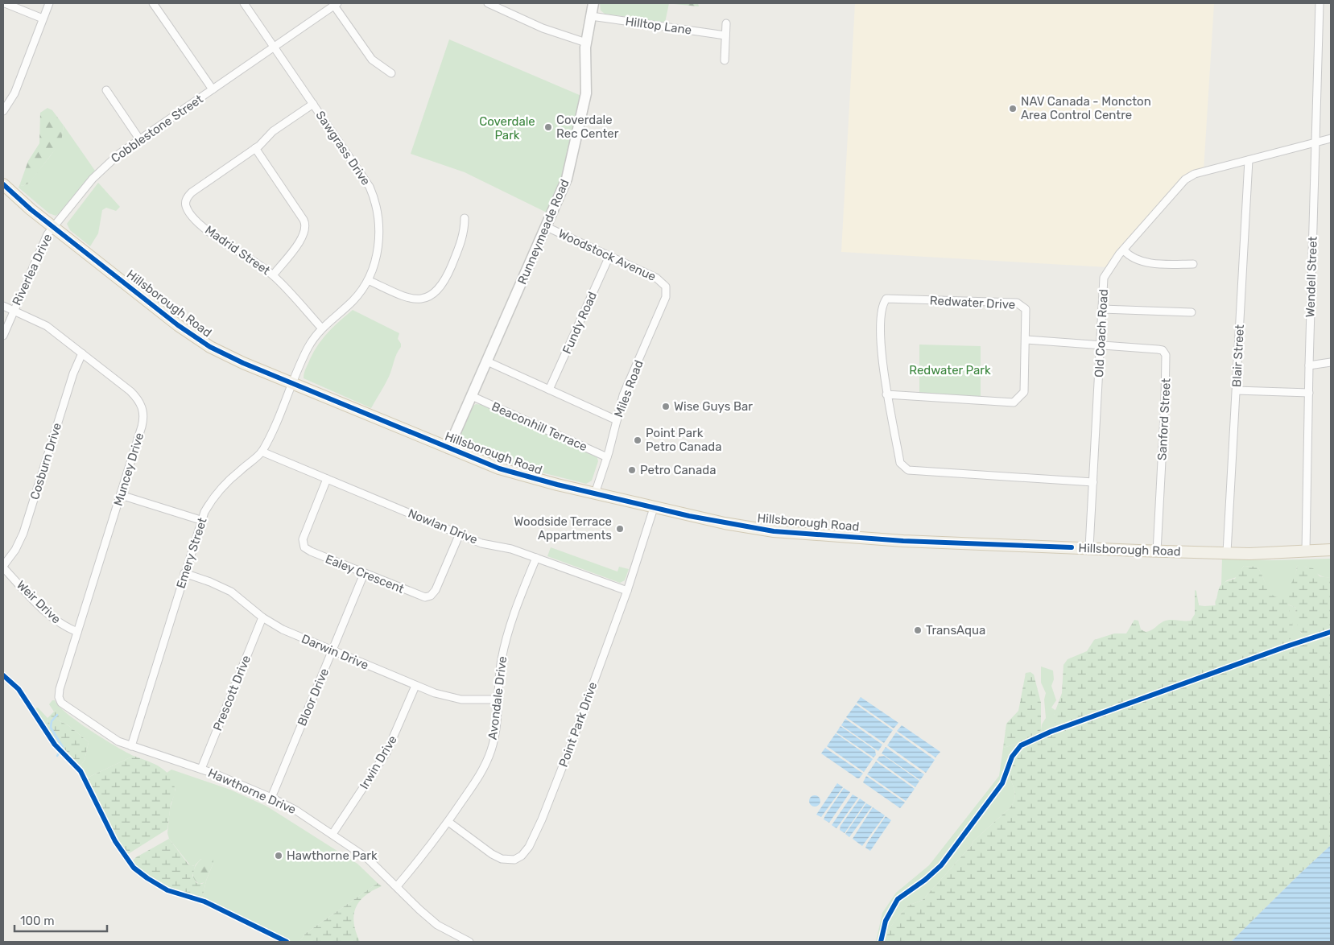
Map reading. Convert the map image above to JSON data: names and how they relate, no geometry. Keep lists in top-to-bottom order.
{
  "streets": {
    "main road": ["Hillsborough Road"],
    "street": [
      "Hilltop Lane",
      "Cobblestone Street",
      "Sawgrass Drive",
      "Runneymeade Road",
      "Madrid Street",
      "Woodstock Avenue",
      "Riverlea Drive",
      "Wendell Street",
      "Redwater Drive",
      "Fundy Road",
      "Old Coach Road",
      "Blair Street",
      "Miles Road",
      "Sanford Street",
      "Beaconhill Terrace",
      "Cosburn Drive",
      "Muncey Drive",
      "Nowlan Drive",
      "Emery Street",
      "Ealey Crescent",
      "Weir Drive",
      "Darwin Drive",
      "Prescott Drive",
      "Bloor Drive",
      "Avondale Drive",
      "Point Park Drive",
      "Irwin Drive",
      "Hawthorne Drive"
    ]
  },
  "crossings": [
    ["Hilltop Lane", "Runneymeade Road"],
    ["Cobblestone Street", "Sawgrass Drive"],
    ["Cobblestone Street", "Riverlea Drive"],
    ["Cobblestone Street", "Hillsborough Road"],
    ["Sawgrass Drive", "Madrid Street"],
    ["Sawgrass Drive", "Hillsborough Road"],
    ["Sawgrass Drive", "Emery Street"],
    ["Runneymeade Road", "Woodstock Avenue"],
    ["Runneymeade Road", "Hillsborough Road"],
    ["Runneymeade Road", "Beaconhill Terrace"],
    ["Woodstock Avenue", "Fundy Road"],
    ["Woodstock Avenue", "Miles Road"],
    ["Riverlea Drive", "Hillsborough Road"],
    ["Riverlea Drive", "Muncey Drive"],
    ["Wendell Street", "Hillsborough Road"],
    ["Wendell Street", "Old Coach Road"],
    ["Redwater Drive", "Old Coach Road"],
    ["Hillsborough Road", "Old Coach Road"],
    ["Hillsborough Road", "Blair Street"],
    ["Hillsborough Road", "Miles Road"],
    ["Hillsborough Road", "Sanford Street"],
    ["Hillsborough Road", "Emery Street"],
    ["Hillsborough Road", "Point Park Drive"],
    ["Old Coach Road", "Blair Street"],
    ["Old Coach Road", "Sanford Street"],
    ["Miles Road", "Beaconhill Terrace"],
    ["Cosburn Drive", "Muncey Drive"],
    ["Cosburn Drive", "Weir Drive"],
    ["Muncey Drive", "Weir Drive"],
    ["Muncey Drive", "Hawthorne Drive"],
    ["Nowlan Drive", "Emery Street"],
    ["Nowlan Drive", "Ealey Crescent"],
    ["Nowlan Drive", "Avondale Drive"],
    ["Nowlan Drive", "Point Park Drive"],
    ["Emery Street", "Darwin Drive"],
    ["Emery Street", "Hawthorne Drive"],
    ["Ealey Crescent", "Bloor Drive"],
    ["Darwin Drive", "Prescott Drive"],
    ["Darwin Drive", "Bloor Drive"],
    ["Darwin Drive", "Avondale Drive"],
    ["Darwin Drive", "Irwin Drive"],
    ["Prescott Drive", "Hawthorne Drive"],
    ["Bloor Drive", "Hawthorne Drive"],
    ["Avondale Drive", "Point Park Drive"],
    ["Avondale Drive", "Hawthorne Drive"],
    ["Irwin Drive", "Hawthorne Drive"]
  ],
  "parks": ["Coverdale Park", "Redwater Park"],
  "places": [
    "NAV Canada - Moncton Area Control Centre",
    "Coverdale Rec Center",
    "Wise Guys Bar",
    "Point Park Petro Canada",
    "Petro Canada",
    "Woodside Terrace Appartments",
    "TransAqua",
    "Hawthorne Park"
  ],
  "scale_bar": "100 m"
}
